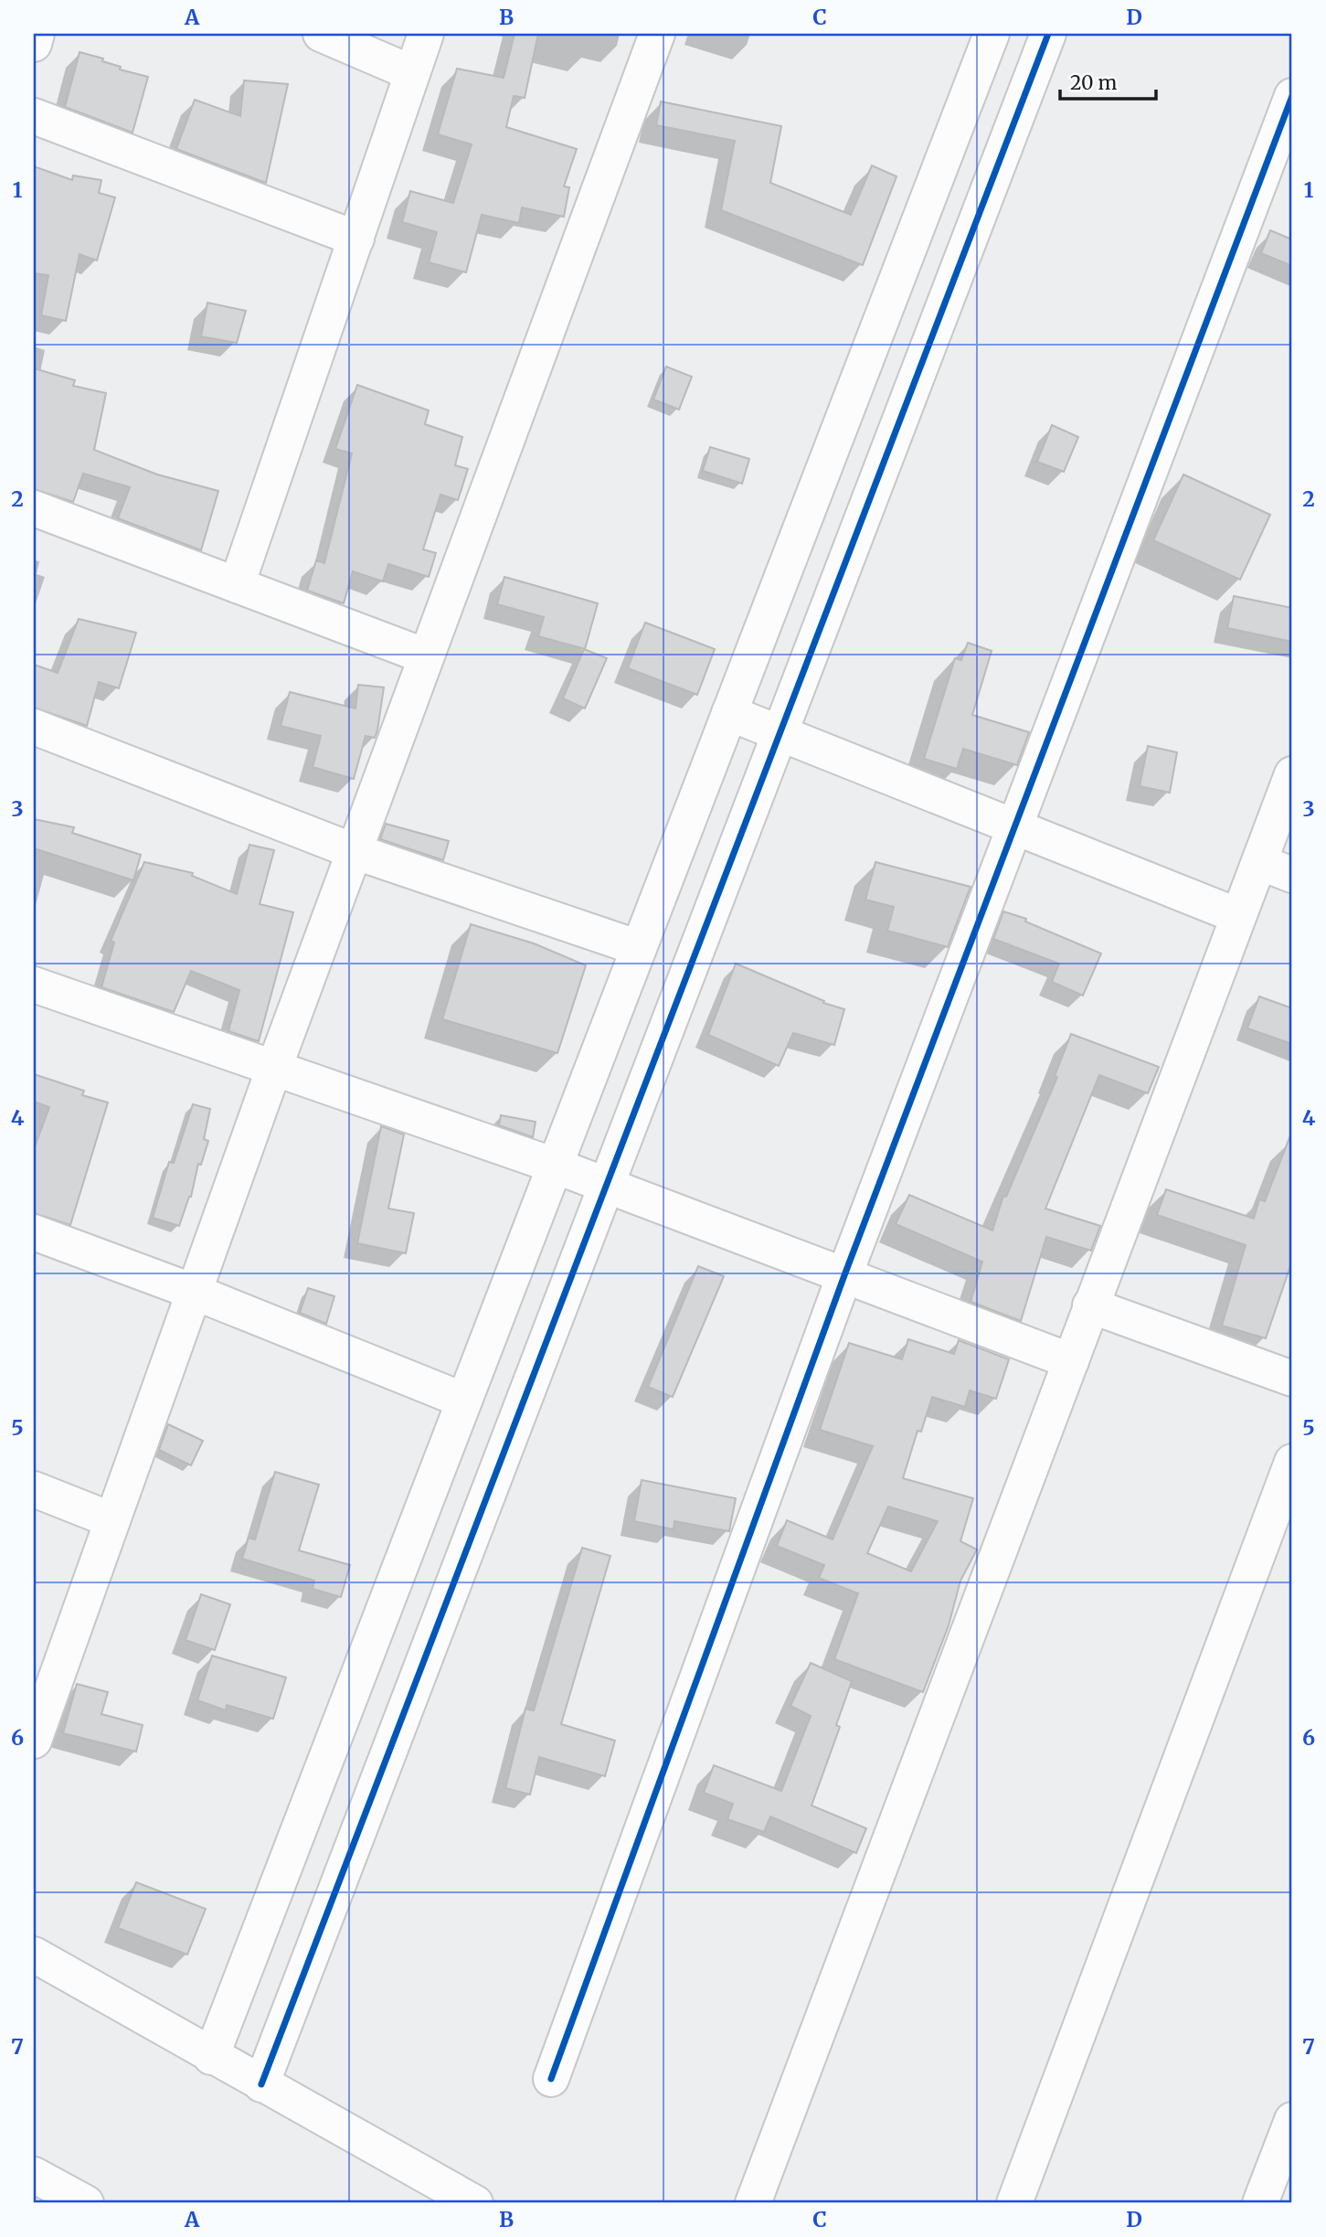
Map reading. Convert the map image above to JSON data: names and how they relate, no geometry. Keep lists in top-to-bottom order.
{
  "scale_bar": "20 m",
  "grid": {
    "columns": [
      "A",
      "B",
      "C",
      "D"
    ],
    "rows": [
      "1",
      "2",
      "3",
      "4",
      "5",
      "6",
      "7"
    ]
  }
}
